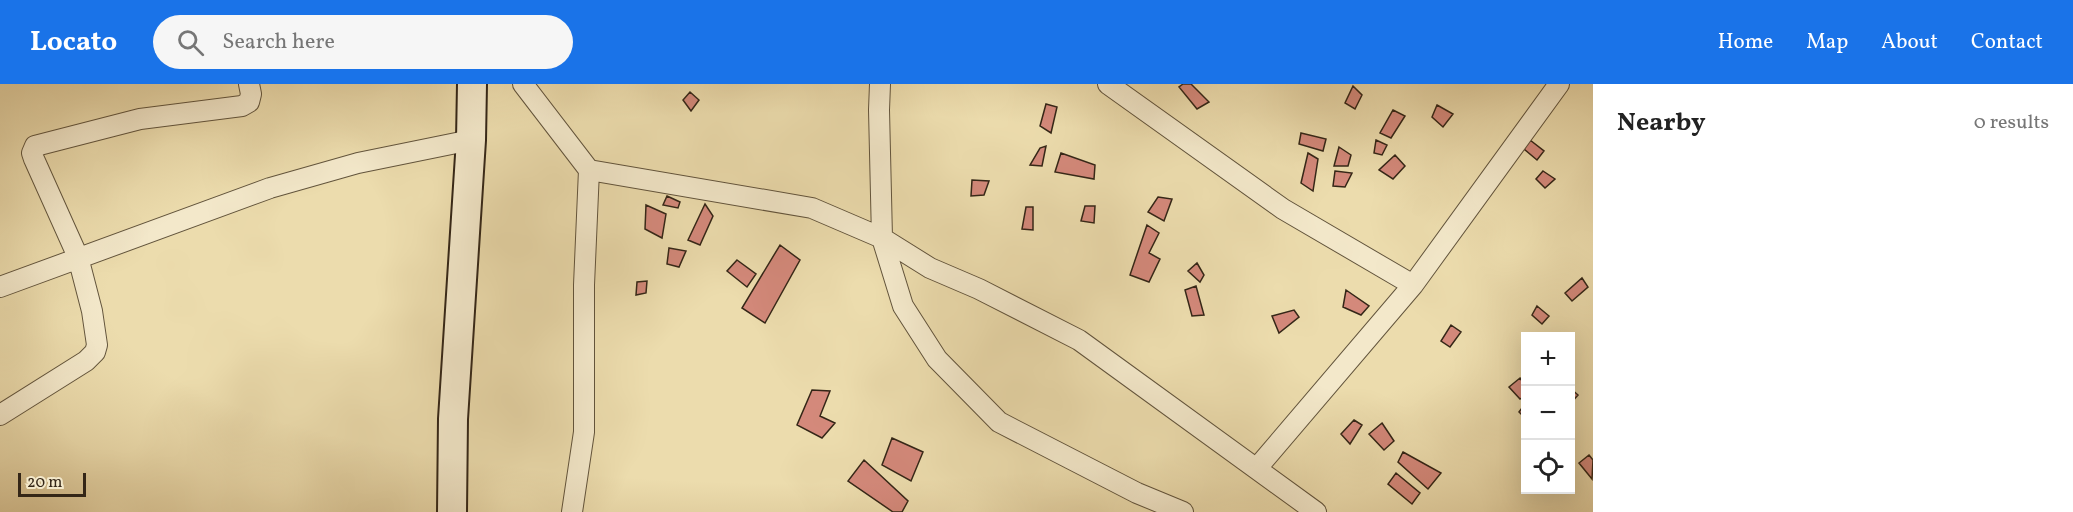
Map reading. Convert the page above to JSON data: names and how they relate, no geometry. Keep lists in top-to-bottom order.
{
  "scale_bar": "20 m",
  "page": {
    "header": "Locato",
    "search": "Search here",
    "nav": [
      "Home",
      "Map",
      "About",
      "Contact"
    ],
    "heading": ["Nearby", "0 results"],
    "map_buttons": ["+", "−"],
    "scale": "20 m"
  }
}
